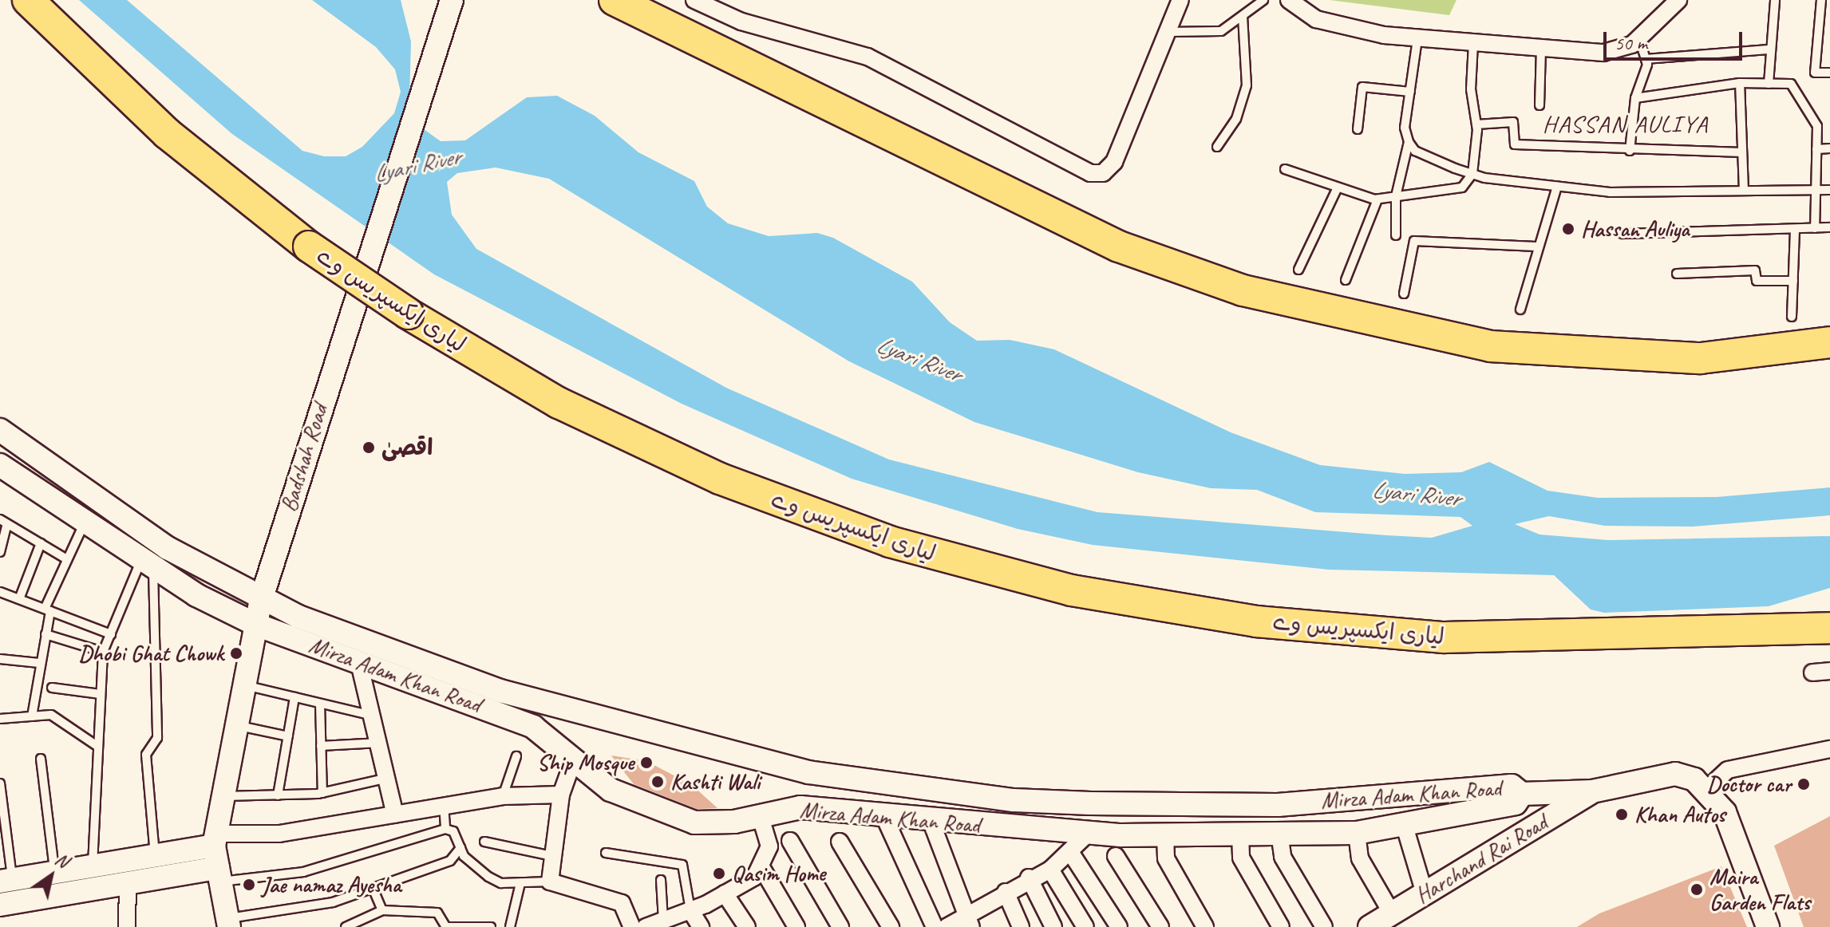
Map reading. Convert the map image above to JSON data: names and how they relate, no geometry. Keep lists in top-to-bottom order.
{
  "streets": {
    "highway": ["لیاری ایکسپریس وے"],
    "main road": ["Badshah Road", "Mirza Adam Khan Road", "Harchand Rai Road"]
  },
  "crossings": [
    ["Badshah Road", "Mirza Adam Khan Road"],
    ["Mirza Adam Khan Road", "Harchand Rai Road"]
  ],
  "districts": ["HASSAN AULIYA"],
  "water": ["Lyari River"],
  "places": [
    "Hassan Auliya",
    "اقصیٰ",
    "Dhobi Ghat Chowk",
    "Ship Mosque",
    "Kashti Wali",
    "Doctor car",
    "Khan Autos",
    "Qasim Home",
    "Jae namaz Ayesha",
    "Maira Garden Flats"
  ],
  "scale_bar": "50 m",
  "north": "top right"
}
